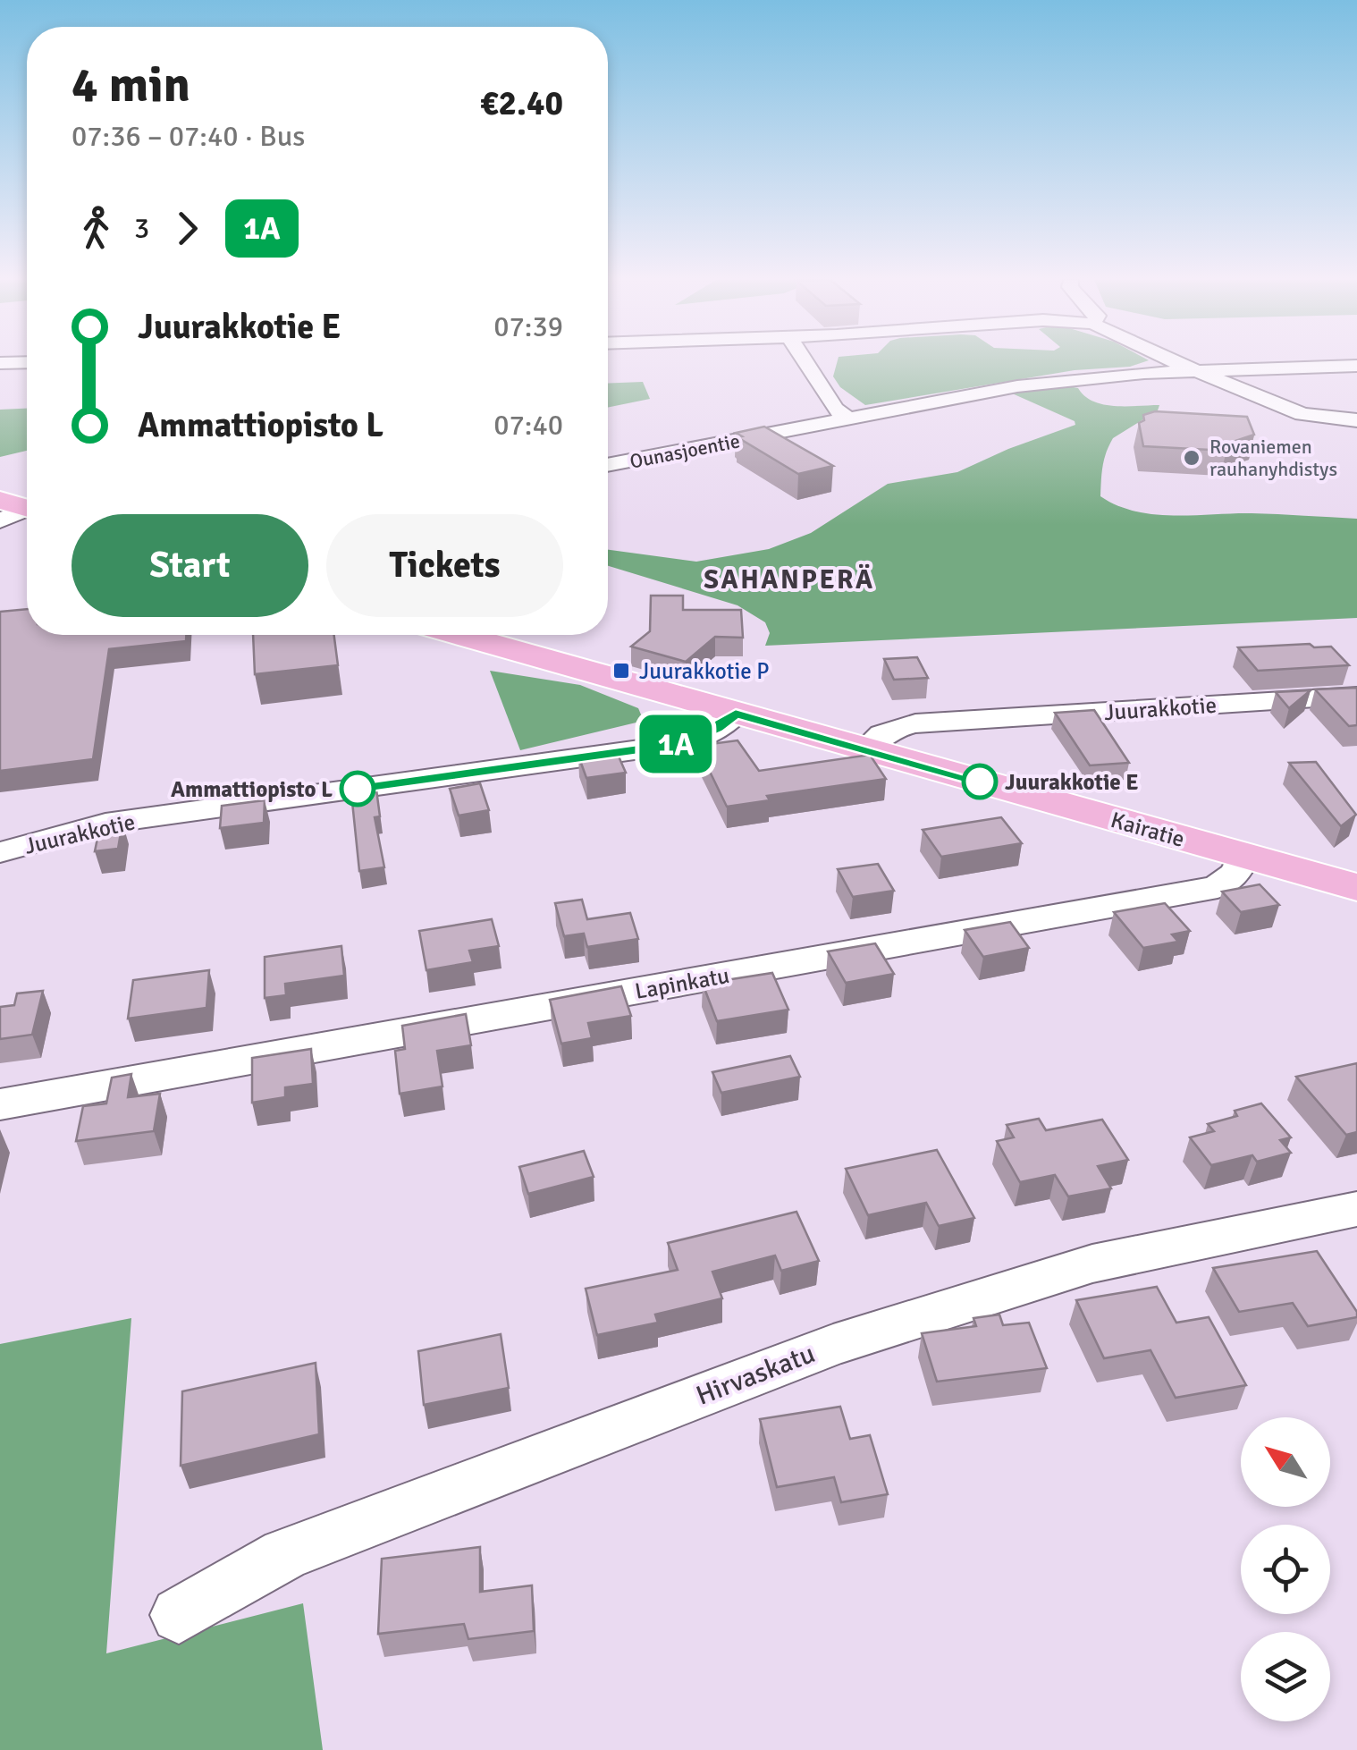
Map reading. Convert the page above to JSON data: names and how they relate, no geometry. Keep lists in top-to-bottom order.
{
  "streets": {
    "main road": ["Kairatie"],
    "street": [
      "Ounasjoentie",
      "Juurakkotie",
      "Lapinkatu",
      "Hirvaskatu"
    ]
  },
  "crossings": [
    ["Juurakkotie", "Kairatie"],
    ["Kairatie", "Lapinkatu"]
  ],
  "districts": ["SAHANPERÄ"],
  "places": {
    "other": ["Rovaniemen rauhanyhdistys", "Juurakkotie E", "Ammattiopisto L"],
    "transit": ["Juurakkotie P"]
  },
  "lines": ["bus line 1A"],
  "north": "top left",
  "page": {
    "on_map": "1A",
    "heading": ["4 min", "07:36 – 07:40 · Bus", "€2.40"],
    "legs": ["3", "1A"],
    "list": [
      {
        "name": "Juurakkotie E",
        "value": "07:39"
      },
      {
        "name": "Ammattiopisto L",
        "value": "07:40"
      }
    ],
    "buttons": ["Start", "Tickets"]
  }
}
